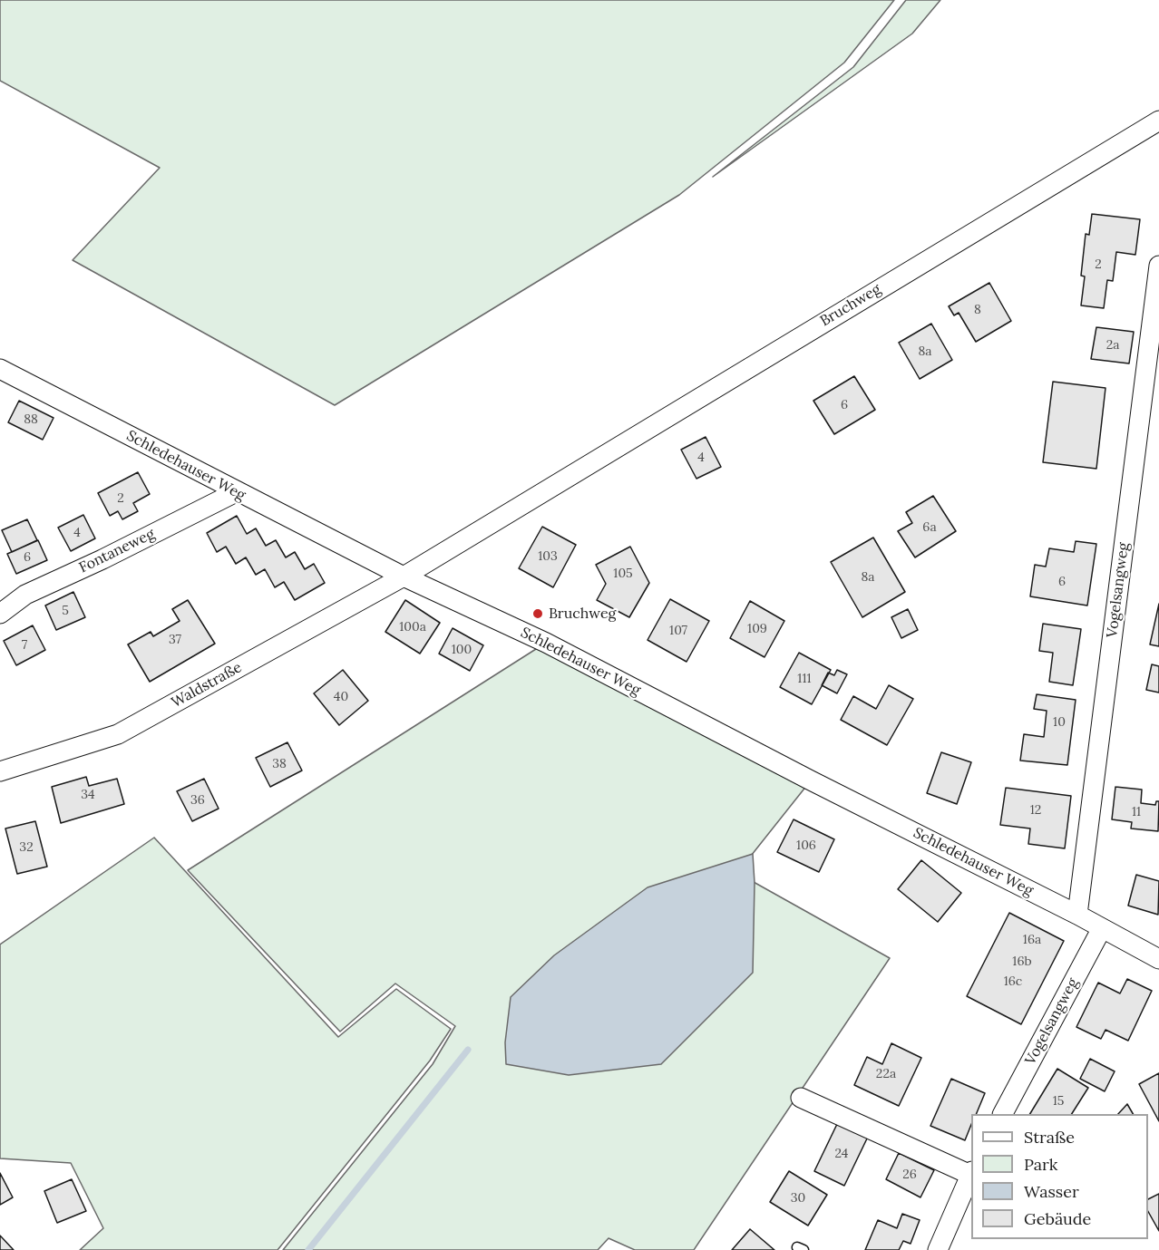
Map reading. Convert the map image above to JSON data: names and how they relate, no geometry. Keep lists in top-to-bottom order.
{
  "streets": {
    "street": [
      "Bruchweg",
      "Schledehauser Weg",
      "Fontaneweg",
      "Vogelsangweg",
      "Waldstraße"
    ]
  },
  "crossings": [
    ["Bruchweg", "Schledehauser Weg"],
    ["Bruchweg", "Waldstraße"],
    ["Schledehauser Weg", "Fontaneweg"],
    ["Schledehauser Weg", "Vogelsangweg"],
    ["Schledehauser Weg", "Waldstraße"]
  ],
  "places": ["Bruchweg"],
  "house_numbers": [
    "2",
    "8",
    "2a",
    "8a",
    "6",
    "88",
    "4",
    "2",
    "6a",
    "4",
    "103",
    "6",
    "105",
    "8a",
    "6",
    "5",
    "100a",
    "109",
    "107",
    "37",
    "7",
    "100",
    "111",
    "40",
    "10",
    "38",
    "34",
    "36",
    "12",
    "11",
    "106",
    "32",
    "16a",
    "16b",
    "16c",
    "22a",
    "15",
    "24",
    "26",
    "30"
  ],
  "legend": [
    "Straße",
    "Park",
    "Wasser",
    "Gebäude"
  ]
}
